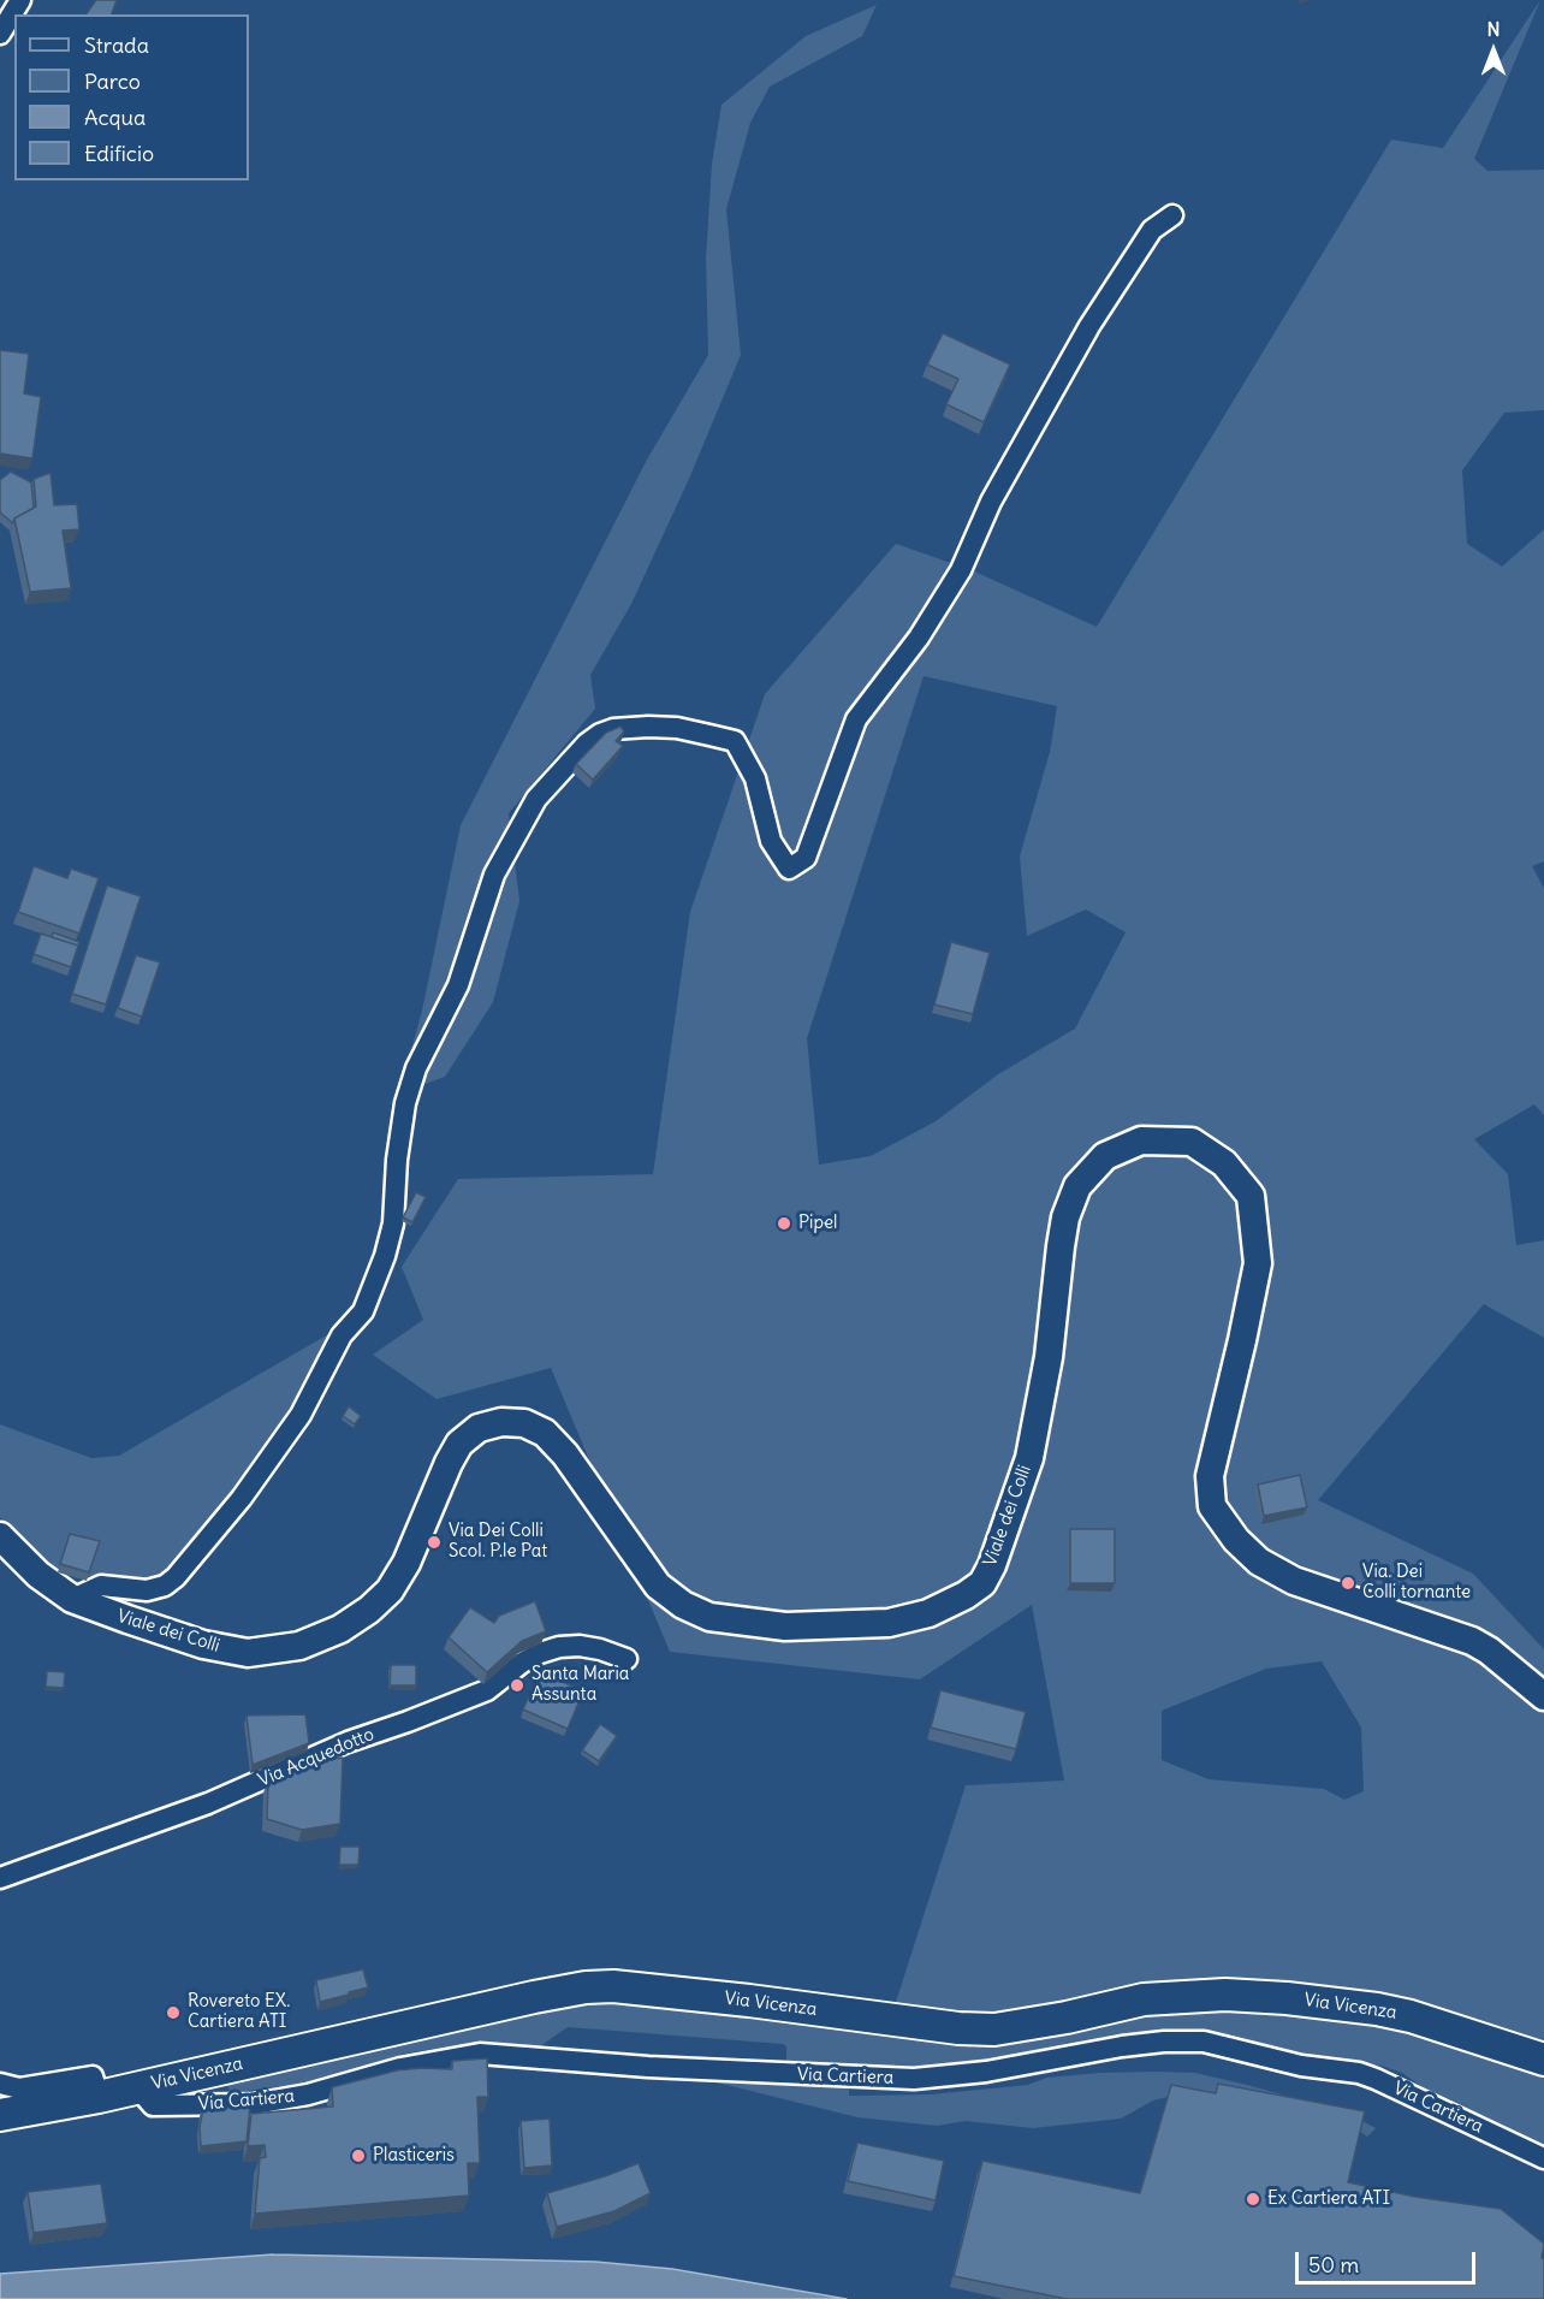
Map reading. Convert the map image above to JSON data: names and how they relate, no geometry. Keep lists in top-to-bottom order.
{
  "streets": {
    "main road": ["Viale dei Colli", "Via Vicenza"],
    "street": ["Via Acquedotto", "Via Cartiera"]
  },
  "crossings": [
    ["Via Vicenza", "Via Cartiera"]
  ],
  "places": [
    "Pipel",
    "Via Dei Colli Scol. P.le Pat",
    "Via. Dei Colli tornante",
    "Santa Maria Assunta",
    "Rovereto EX. Cartiera ATI",
    "Plasticeris",
    "Ex Cartiera ATI"
  ],
  "legend": [
    "Strada",
    "Parco",
    "Acqua",
    "Edificio"
  ],
  "scale_bar": "50 m",
  "north": "top"
}
